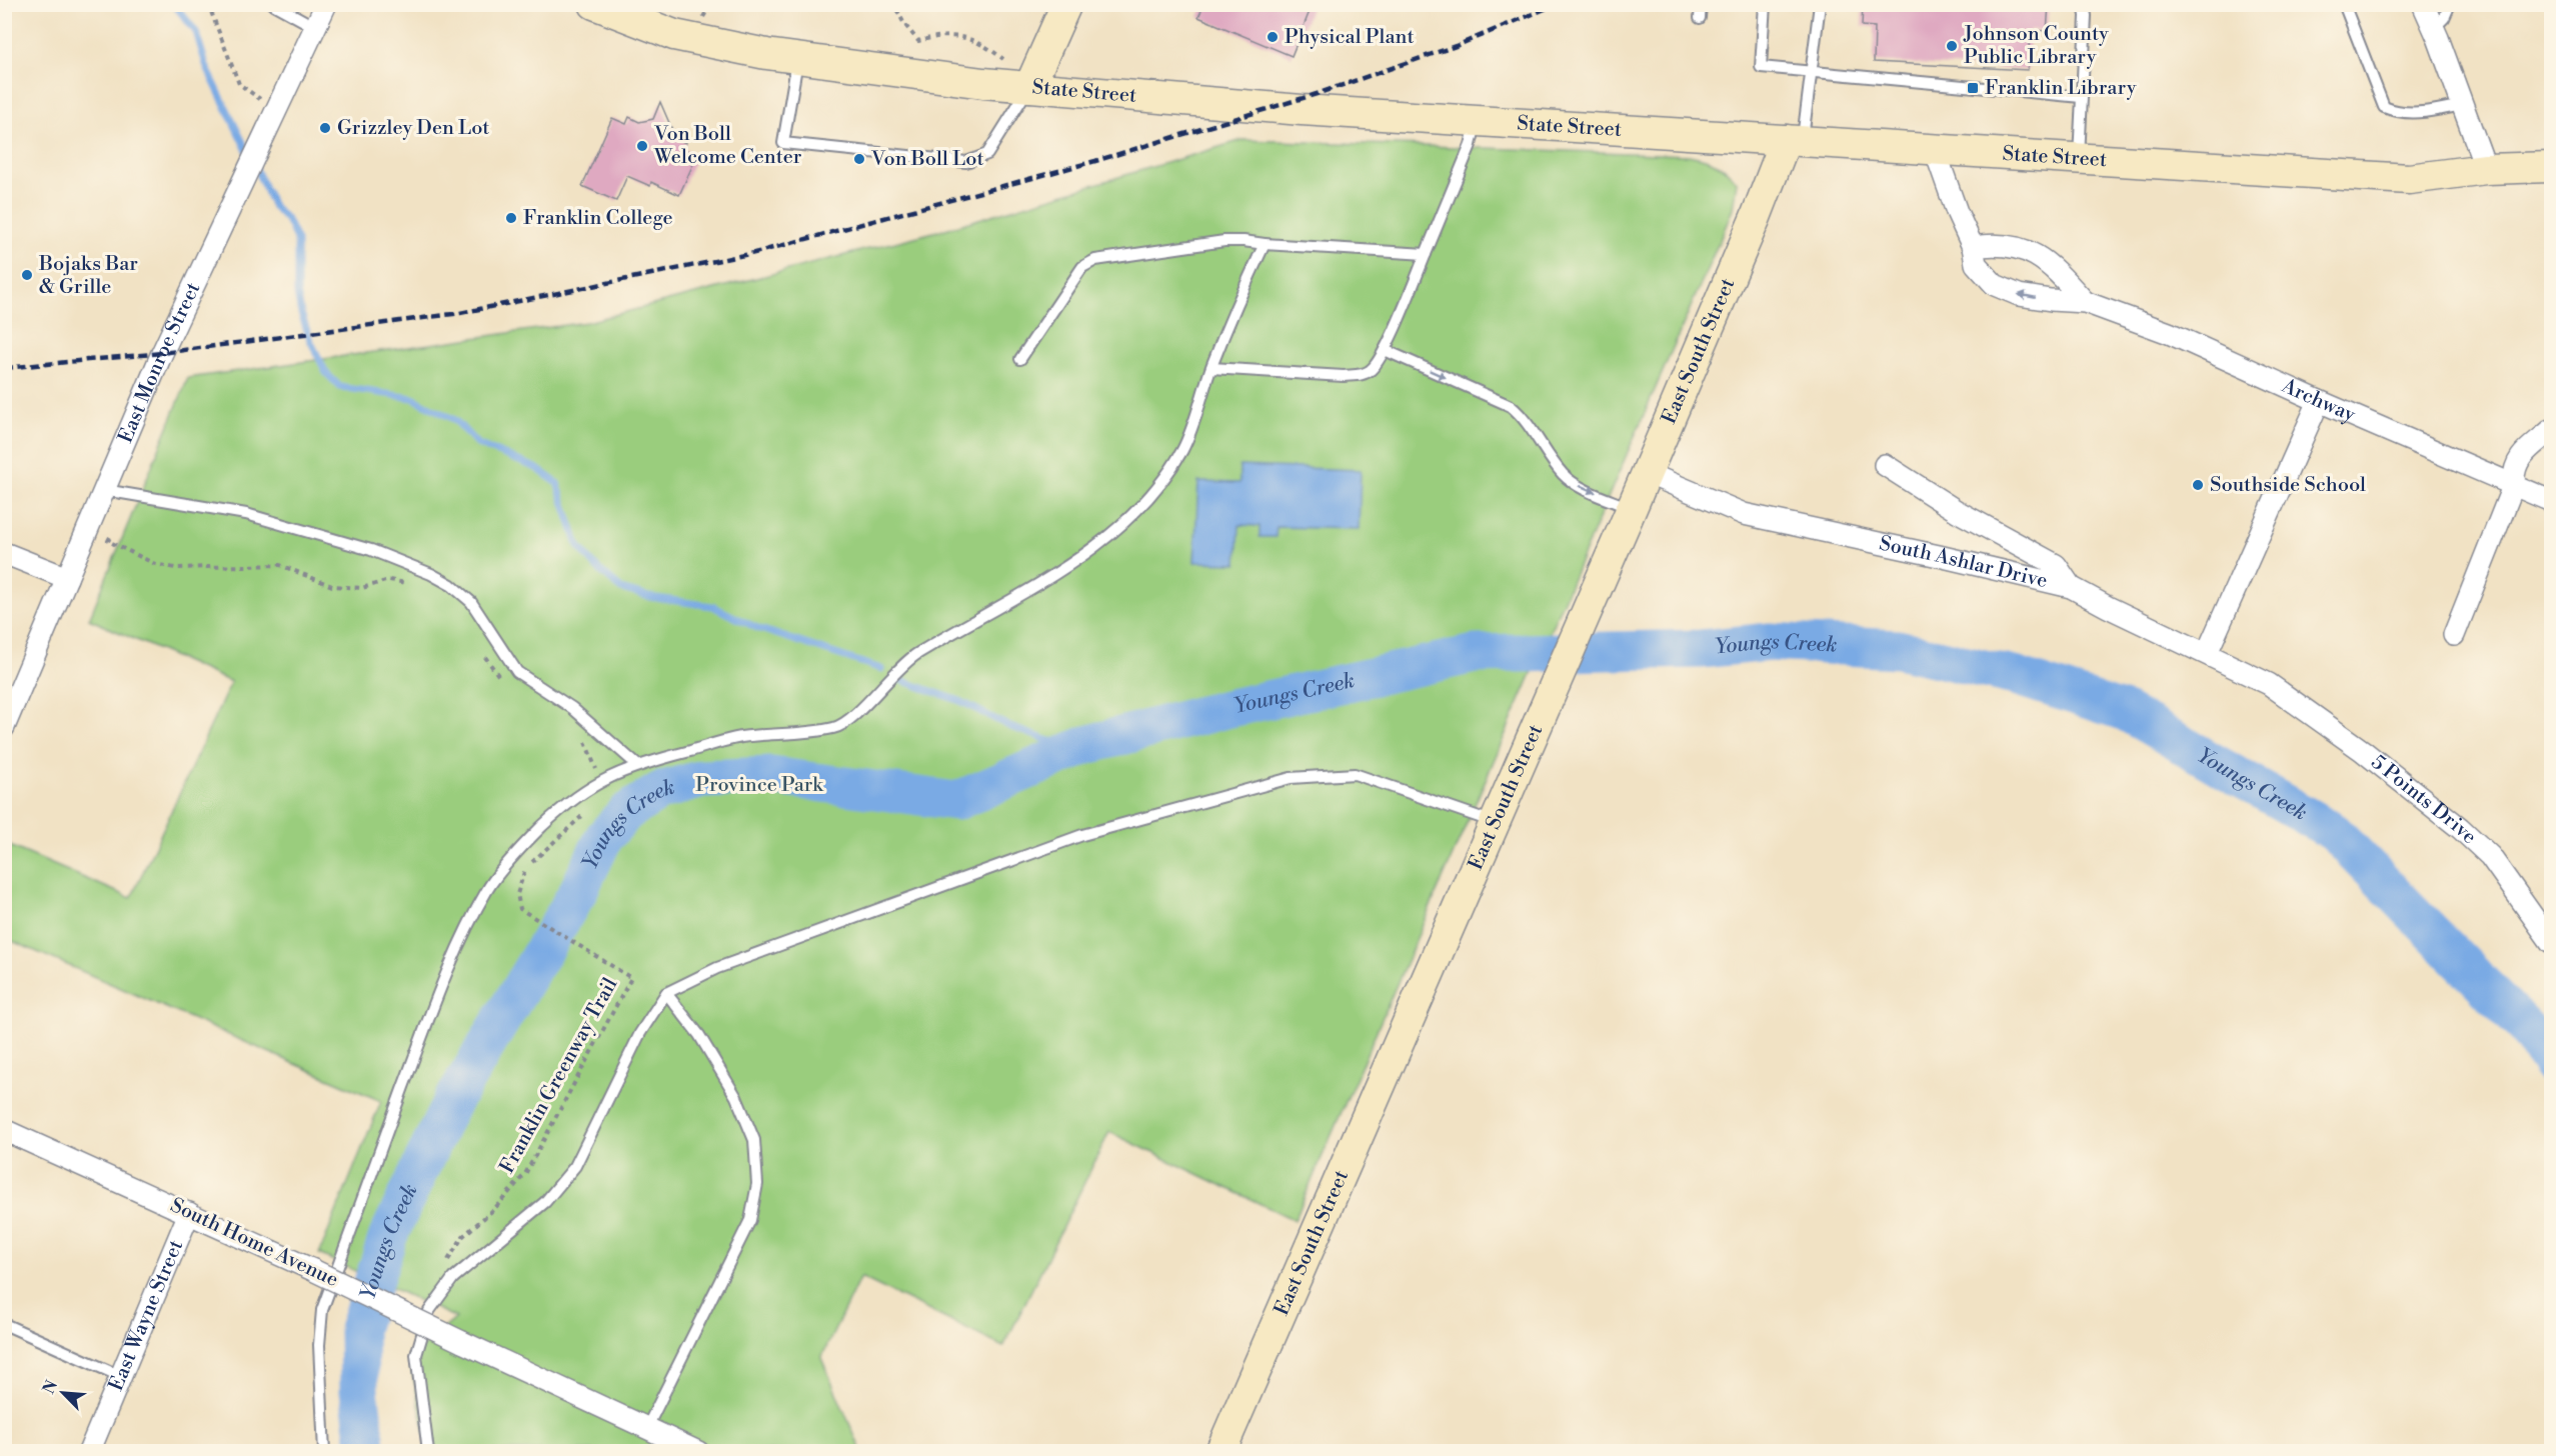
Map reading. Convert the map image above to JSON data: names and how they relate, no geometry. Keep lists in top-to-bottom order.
{
  "streets": {
    "street": [
      "State Street",
      "East South Street",
      "East Monroe Street",
      "Archway",
      "South Ashlar Drive",
      "5 Points Drive",
      "South Home Avenue",
      "East Wayne Street"
    ],
    "path": ["Franklin Greenway Trail"]
  },
  "crossings": [
    ["State Street", "East South Street"],
    ["State Street", "Archway"],
    ["East South Street", "South Ashlar Drive"],
    ["South Ashlar Drive", "5 Points Drive"],
    ["South Home Avenue", "East Wayne Street"]
  ],
  "water": ["Youngs Creek"],
  "parks": ["Province Park"],
  "places": {
    "other": [
      "Physical Plant",
      "Johnson County Public Library",
      "Grizzley Den Lot",
      "Von Boll Welcome Center",
      "Von Boll Lot",
      "Franklin College",
      "Bojaks Bar & Grille",
      "Southside School"
    ],
    "transit": ["Franklin Library"]
  },
  "north": "top left"
}
